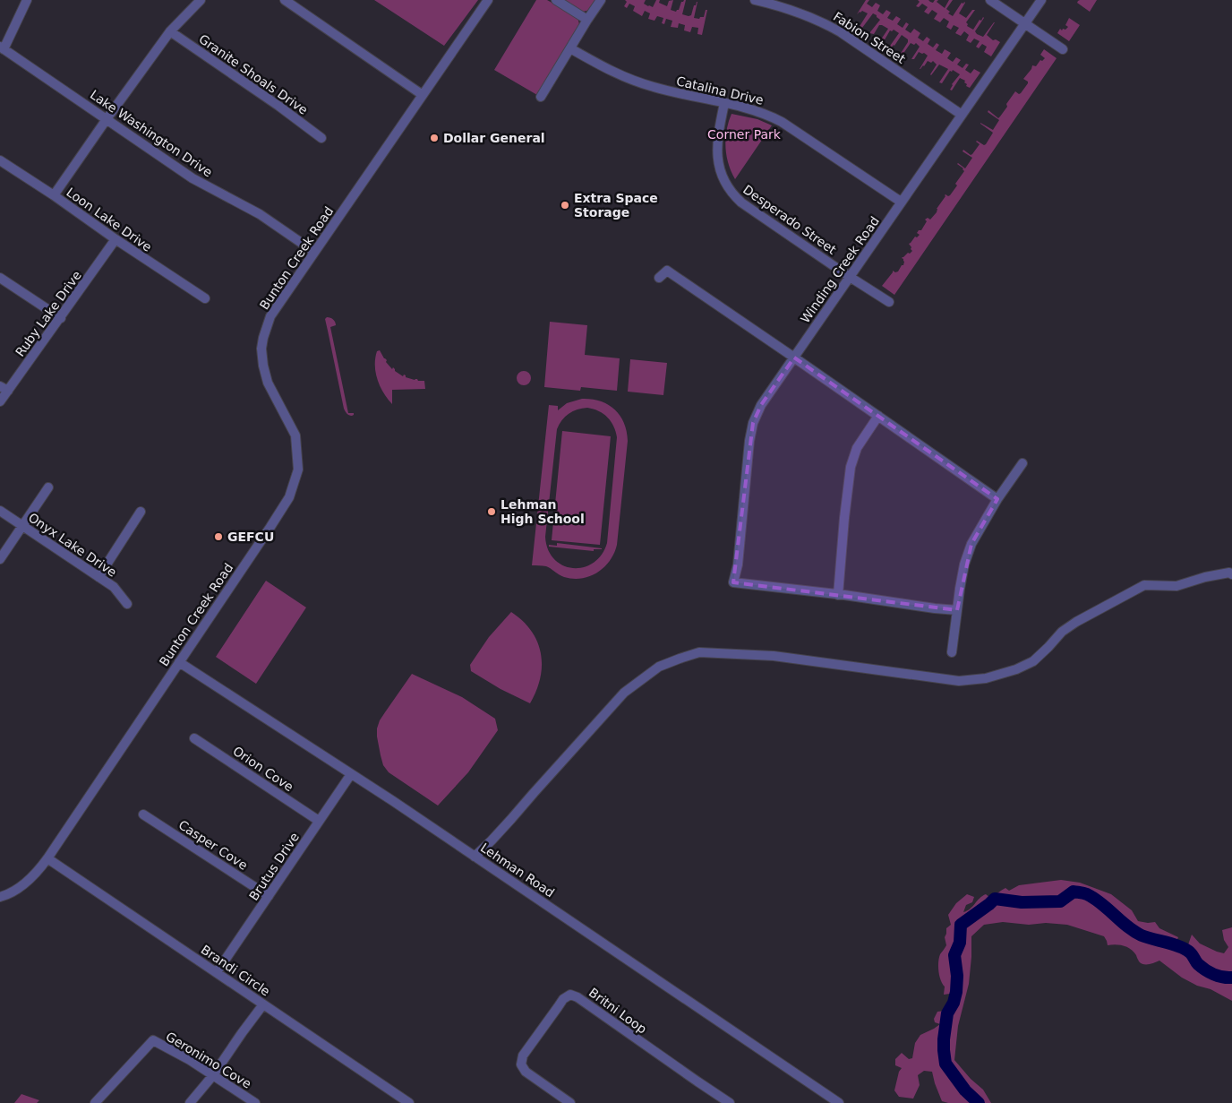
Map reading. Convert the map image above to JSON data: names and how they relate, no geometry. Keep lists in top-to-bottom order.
{
  "streets": {
    "street": [
      "Fabion Street",
      "Granite Shoals Drive",
      "Catalina Drive",
      "Lake Washington Drive",
      "Loon Lake Drive",
      "Desperado Street",
      "Bunton Creek Road",
      "Winding Creek Road",
      "Ruby Lake Drive",
      "Onyx Lake Drive",
      "Orion Cove",
      "Casper Cove",
      "Brutus Drive",
      "Lehman Road",
      "Brandi Circle",
      "Britni Loop",
      "Geronimo Cove"
    ]
  },
  "crossings": [
    ["Fabion Street", "Winding Creek Road"],
    ["Catalina Drive", "Desperado Street"],
    ["Catalina Drive", "Winding Creek Road"],
    ["Lake Washington Drive", "Bunton Creek Road"],
    ["Loon Lake Drive", "Ruby Lake Drive"],
    ["Desperado Street", "Winding Creek Road"],
    ["Bunton Creek Road", "Lehman Road"],
    ["Bunton Creek Road", "Brandi Circle"],
    ["Orion Cove", "Brutus Drive"],
    ["Casper Cove", "Brutus Drive"],
    ["Brutus Drive", "Lehman Road"],
    ["Brutus Drive", "Brandi Circle"]
  ],
  "parks": ["Corner Park"],
  "places": [
    "Dollar General",
    "Extra Space Storage",
    "Lehman High School",
    "GEFCU"
  ]
}
